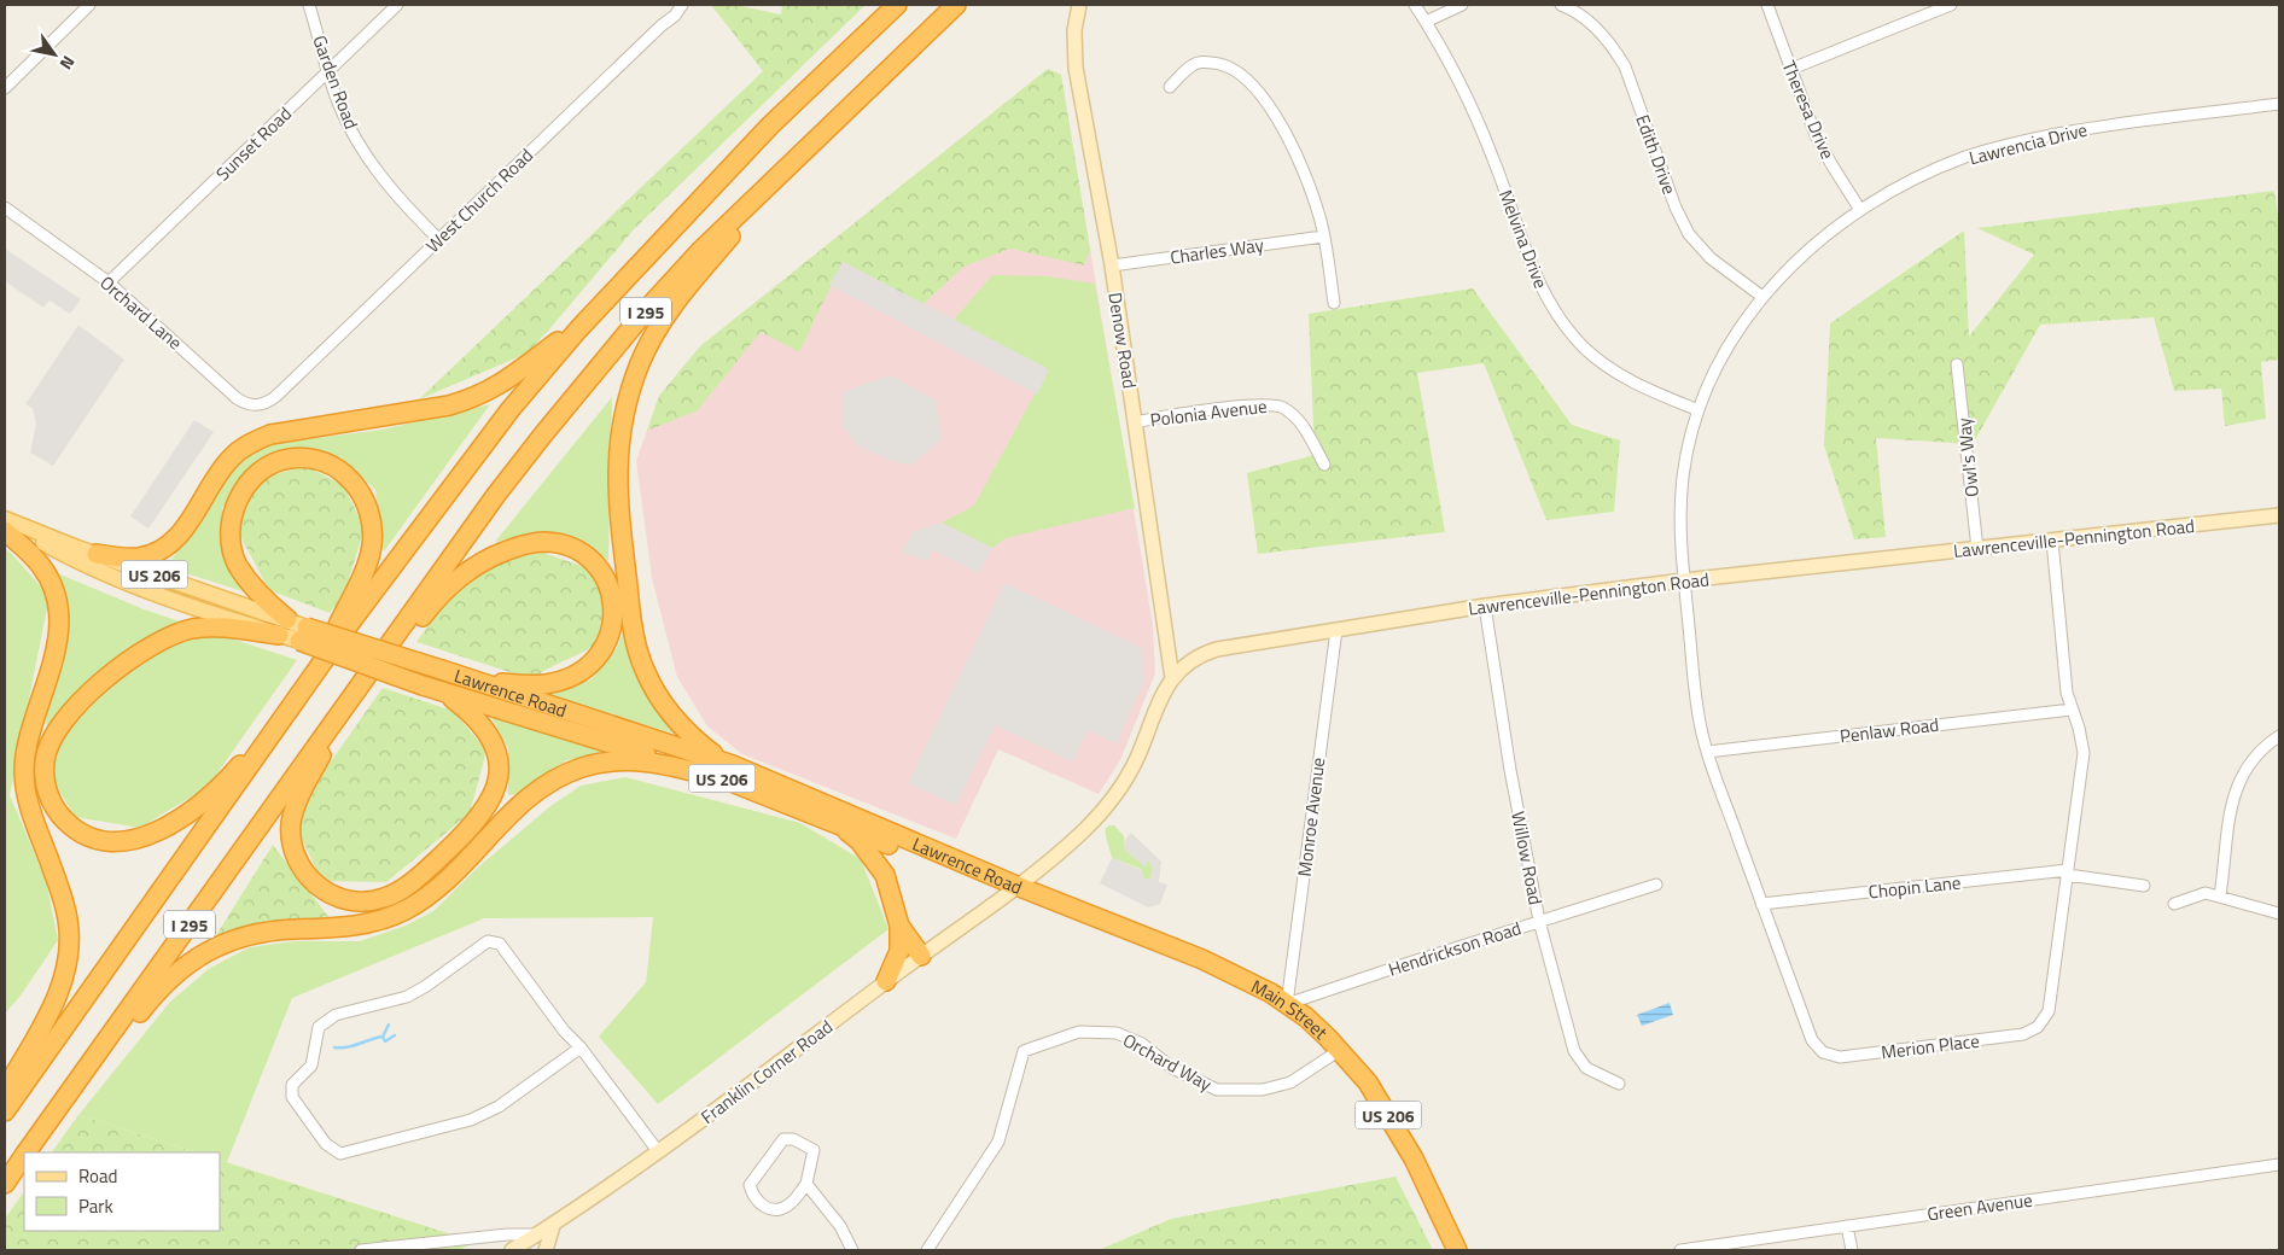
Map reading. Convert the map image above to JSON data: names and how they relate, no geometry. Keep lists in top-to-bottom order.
{
  "streets": {
    "highway": [
      "I 295",
      "US 206",
      "Lawrence Road",
      "Main Street"
    ],
    "street": [
      "Garden Road",
      "Theresa Drive",
      "Sunset Road",
      "Lawrencia Drive",
      "Edith Drive",
      "West Church Road",
      "Melvina Drive",
      "Charles Way",
      "Orchard Lane",
      "Denow Road",
      "Polonia Avenue",
      "Owl's Way",
      "Lawrenceville-Pennington Road",
      "Penlaw Road",
      "Monroe Avenue",
      "Willow Road",
      "Chopin Lane",
      "Hendrickson Road",
      "Merion Place",
      "Orchard Way",
      "Franklin Corner Road",
      "Green Avenue"
    ]
  },
  "crossings": [
    ["Garden Road", "Sunset Road"],
    ["Garden Road", "West Church Road"],
    ["Theresa Drive", "Lawrencia Drive"],
    ["Sunset Road", "Orchard Lane"],
    ["Lawrencia Drive", "Edith Drive"],
    ["Lawrencia Drive", "Melvina Drive"],
    ["Lawrencia Drive", "Lawrenceville-Pennington Road"],
    ["Lawrencia Drive", "Merion Place"],
    ["West Church Road", "Orchard Lane"],
    ["Charles Way", "Denow Road"],
    ["Denow Road", "Polonia Avenue"],
    ["Denow Road", "Lawrenceville-Pennington Road"],
    ["Owl's Way", "Lawrenceville-Pennington Road"],
    ["Lawrenceville-Pennington Road", "Lawrence Road"],
    ["Lawrenceville-Pennington Road", "Monroe Avenue"],
    ["Lawrenceville-Pennington Road", "Willow Road"],
    ["Lawrenceville-Pennington Road", "Main Street"],
    ["Lawrenceville-Pennington Road", "Merion Place"],
    ["Lawrenceville-Pennington Road", "Franklin Corner Road"],
    ["Lawrence Road", "Main Street"],
    ["Lawrence Road", "Franklin Corner Road"],
    ["Penlaw Road", "Merion Place"],
    ["Monroe Avenue", "Hendrickson Road"],
    ["Monroe Avenue", "Main Street"],
    ["Willow Road", "Hendrickson Road"],
    ["Chopin Lane", "Merion Place"],
    ["Hendrickson Road", "Main Street"],
    ["Main Street", "Orchard Way"],
    ["Main Street", "Franklin Corner Road"]
  ],
  "legend": ["Road", "Park"],
  "north": "bottom right"
}
